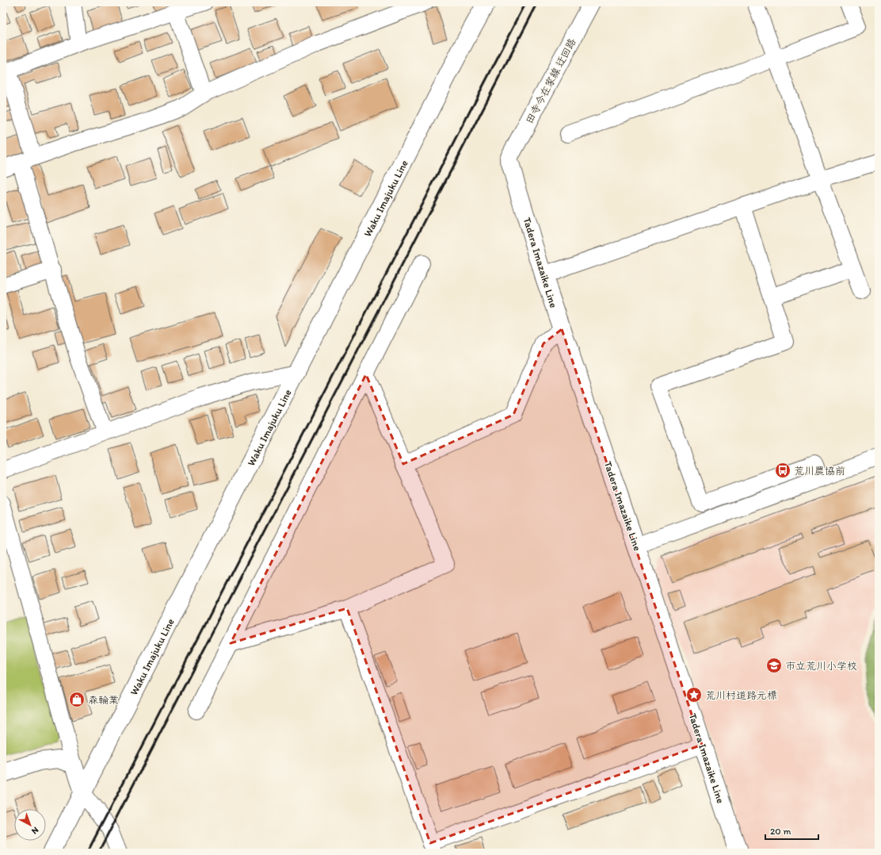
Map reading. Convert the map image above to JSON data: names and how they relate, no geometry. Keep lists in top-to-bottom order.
{
  "streets": {
    "main road": ["田寺今在家線 迂回路", "Waku Imajuku Line", "Tadera Imazaike Line"]
  },
  "crossings": [
    ["田寺今在家線 迂回路", "Tadera Imazaike Line"]
  ],
  "places": {
    "bus stop": ["荒川農協前"],
    "school or university": ["市立荒川小学校"],
    "place": ["荒川村道路元標"],
    "shop": ["森輪業"]
  },
  "scale_bar": "20 m",
  "north": "bottom right"
}
